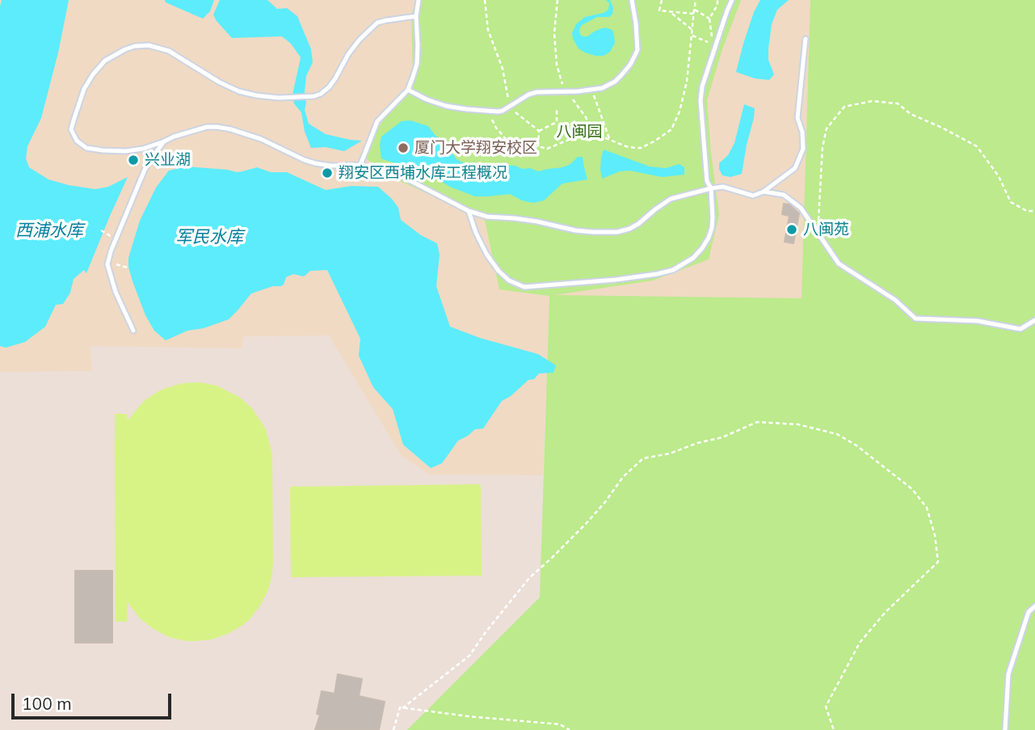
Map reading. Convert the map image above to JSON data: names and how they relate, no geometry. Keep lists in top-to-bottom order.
{
  "water": ["西浦水库", "军民水库"],
  "parks": ["八闽园"],
  "places": [
    "厦门大学翔安校区",
    "兴业湖",
    "翔安区西埔水库工程概况",
    "八闽苑"
  ],
  "scale_bar": "100 m"
}
